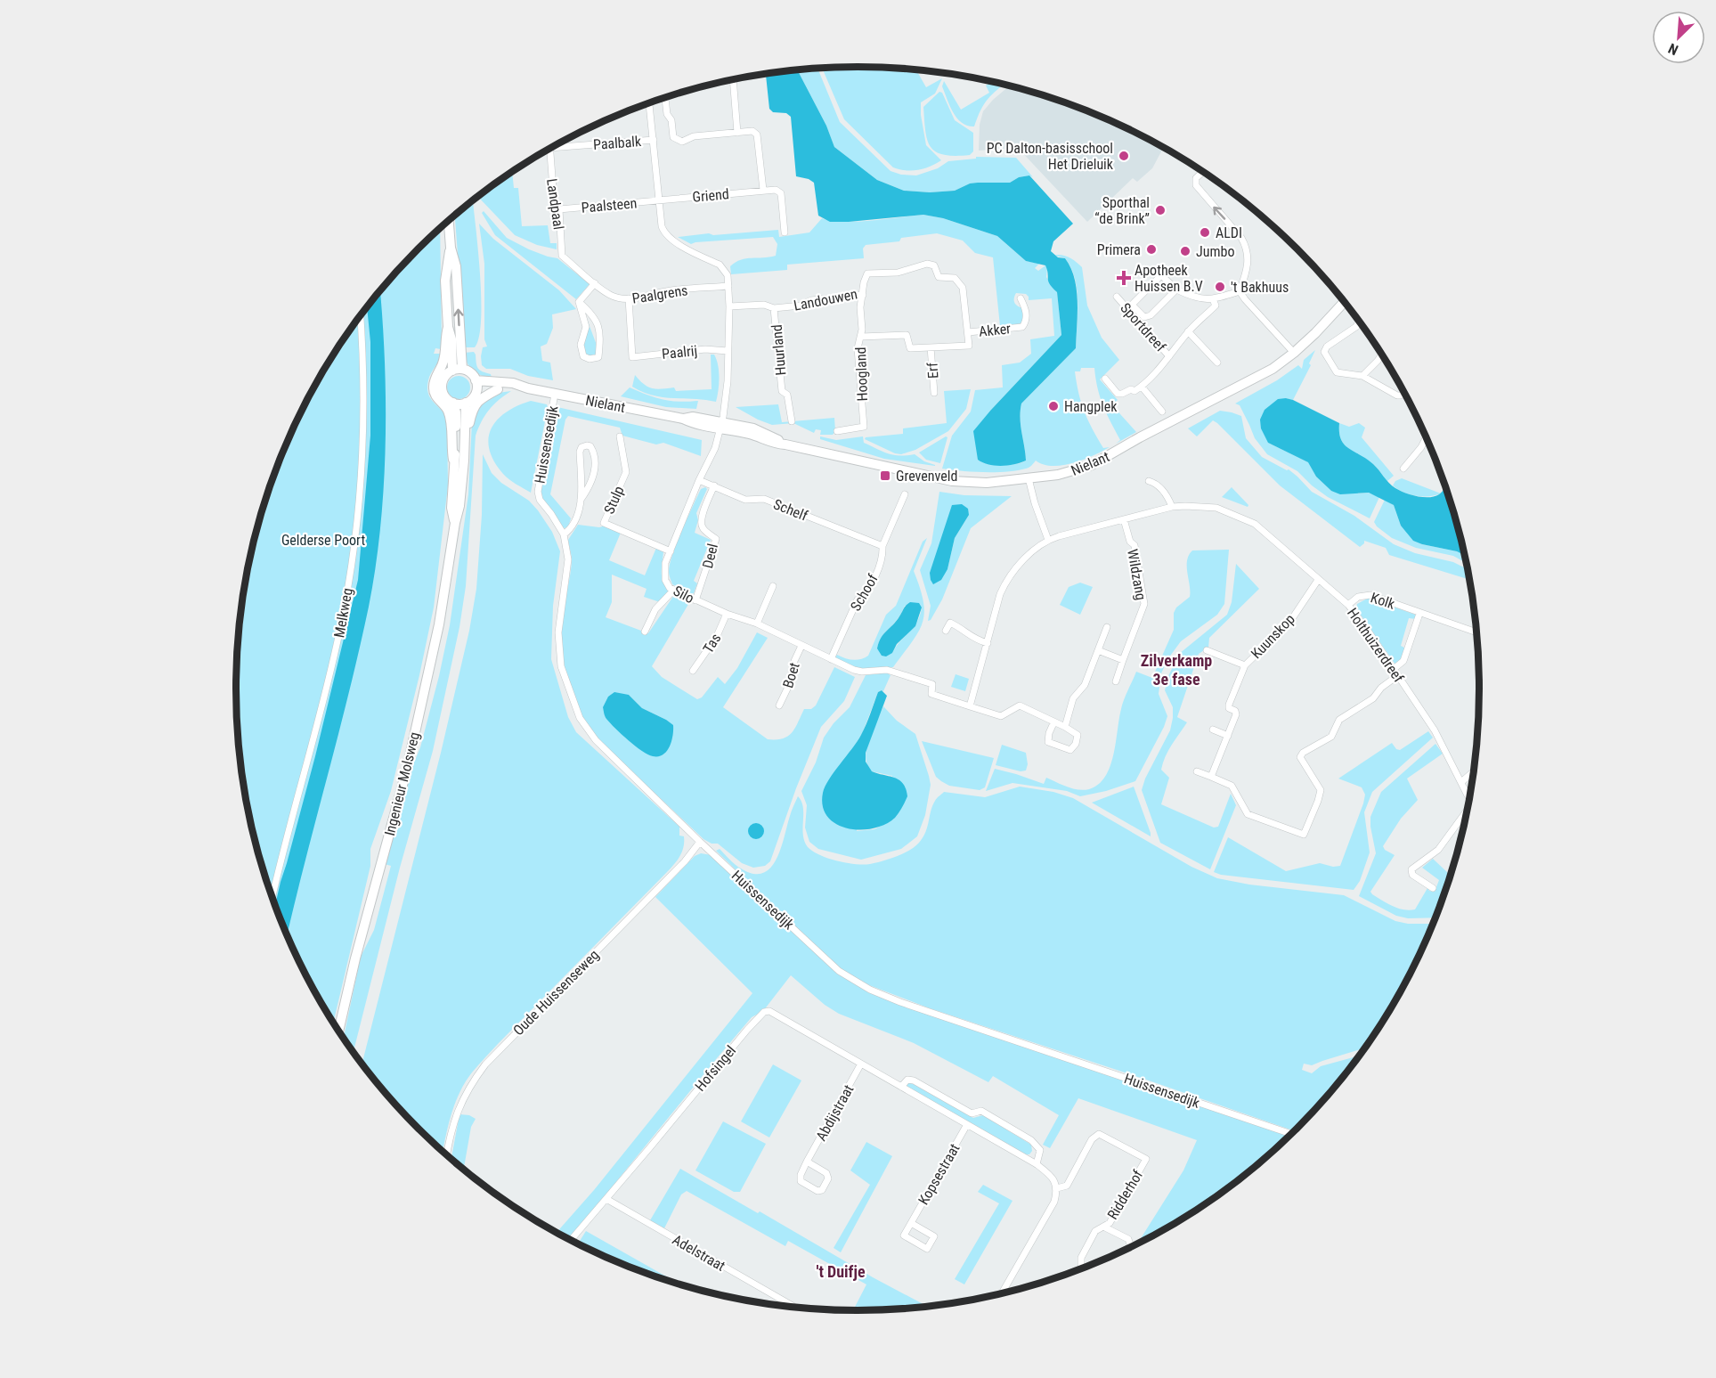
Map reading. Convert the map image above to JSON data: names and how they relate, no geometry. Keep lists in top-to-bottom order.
{
  "streets": {
    "main road": ["Nielant", "Ingenieur Molsweg"],
    "street": [
      "Paalbalk",
      "Griend",
      "Landpaal",
      "Paalsteen",
      "Paalgrens",
      "Landouwen",
      "Sportdreef",
      "Akker",
      "Huurland",
      "Paalrij",
      "Erf",
      "Hoogland",
      "Huissensedijk",
      "Stulp",
      "Schelf",
      "Deel",
      "Wildzang",
      "Schoof",
      "Silo",
      "Kolk",
      "Melkweg",
      "Kuunskop",
      "Tas",
      "Holthuizerdreef",
      "Boet",
      "Oude Huissenseweg",
      "Hofsingel",
      "Abdijstraat",
      "Kopsestraat",
      "Ridderhof",
      "Adelstraat"
    ]
  },
  "crossings": [
    ["Griend", "Paalsteen"],
    ["Landpaal", "Paalsteen"],
    ["Landpaal", "Paalgrens"],
    ["Paalgrens", "Paalrij"],
    ["Landouwen", "Akker"],
    ["Landouwen", "Huurland"],
    ["Landouwen", "Erf"],
    ["Landouwen", "Hoogland"],
    ["Nielant", "Huissensedijk"],
    ["Nielant", "Silo"],
    ["Nielant", "Ingenieur Molsweg"],
    ["Huissensedijk", "Oude Huissenseweg"],
    ["Stulp", "Silo"],
    ["Schelf", "Deel"],
    ["Schelf", "Schoof"],
    ["Schelf", "Silo"],
    ["Deel", "Silo"],
    ["Wildzang", "Holthuizerdreef"],
    ["Schoof", "Silo"],
    ["Silo", "Tas"],
    ["Silo", "Boet"],
    ["Kolk", "Holthuizerdreef"],
    ["Kuunskop", "Holthuizerdreef"],
    ["Hofsingel", "Abdijstraat"],
    ["Hofsingel", "Kopsestraat"],
    ["Hofsingel", "Ridderhof"],
    ["Hofsingel", "Adelstraat"]
  ],
  "districts": ["Zilverkamp 3e fase", "'t Duifje"],
  "parks": ["Gelderse Poort"],
  "places": {
    "other": [
      "PC Dalton-basisschool Het Drieluik",
      "Sporthal “de Brink”",
      "ALDI",
      "Primera",
      "Jumbo",
      "'t Bakhuus",
      "Hangplek"
    ],
    "health": ["Apotheek Huissen B.V"],
    "transit": ["Grevenveld"]
  },
  "north": "bottom left"
}
